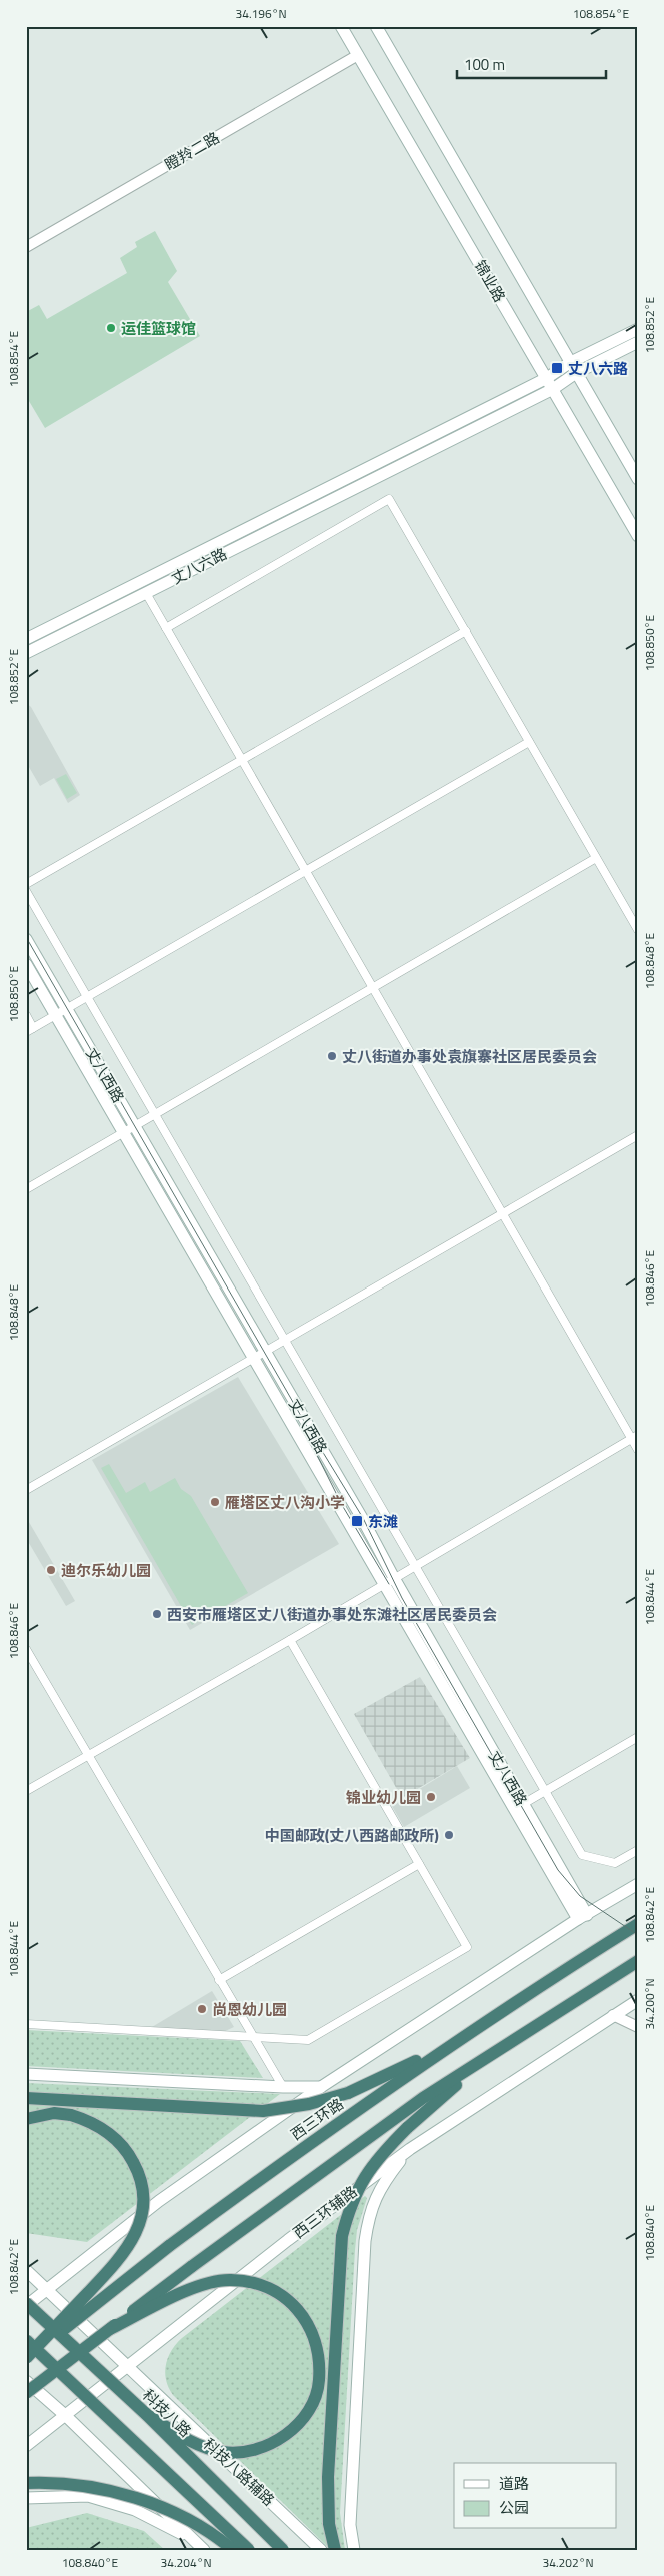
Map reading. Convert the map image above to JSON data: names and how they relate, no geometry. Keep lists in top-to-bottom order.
{
  "streets": {
    "highway": ["西三环路", "科技八路"],
    "main road": [
      "锦业路",
      "丈八六路",
      "丈八西路",
      "西三环辅路",
      "科技八路辅路"
    ],
    "street": ["瞪羚二路"]
  },
  "crossings": [
    ["瞪羚二路", "锦业路"],
    ["锦业路", "丈八六路"],
    ["西三环辅路", "科技八路辅路"]
  ],
  "places": {
    "other": [
      "运佳篮球馆",
      "丈八街道办事处袁旗寨社区居民委员会",
      "雁塔区丈八沟小学",
      "迪尔乐幼儿园",
      "西安市雁塔区丈八街道办事处东滩社区居民委员会",
      "锦业幼儿园",
      "中国邮政(丈八西路邮政所)",
      "尚恩幼儿园"
    ],
    "transit": ["丈八六路", "东滩"]
  },
  "legend": ["道路", "公园"],
  "scale_bar": "100 m",
  "coordinates": [
    "34.196°N",
    "108.854°E",
    "108.852°E",
    "108.850°E",
    "108.848°E",
    "108.846°E",
    "108.844°E",
    "108.842°E",
    "34.200°N",
    "108.840°E",
    "34.204°N",
    "34.202°N"
  ]
}
